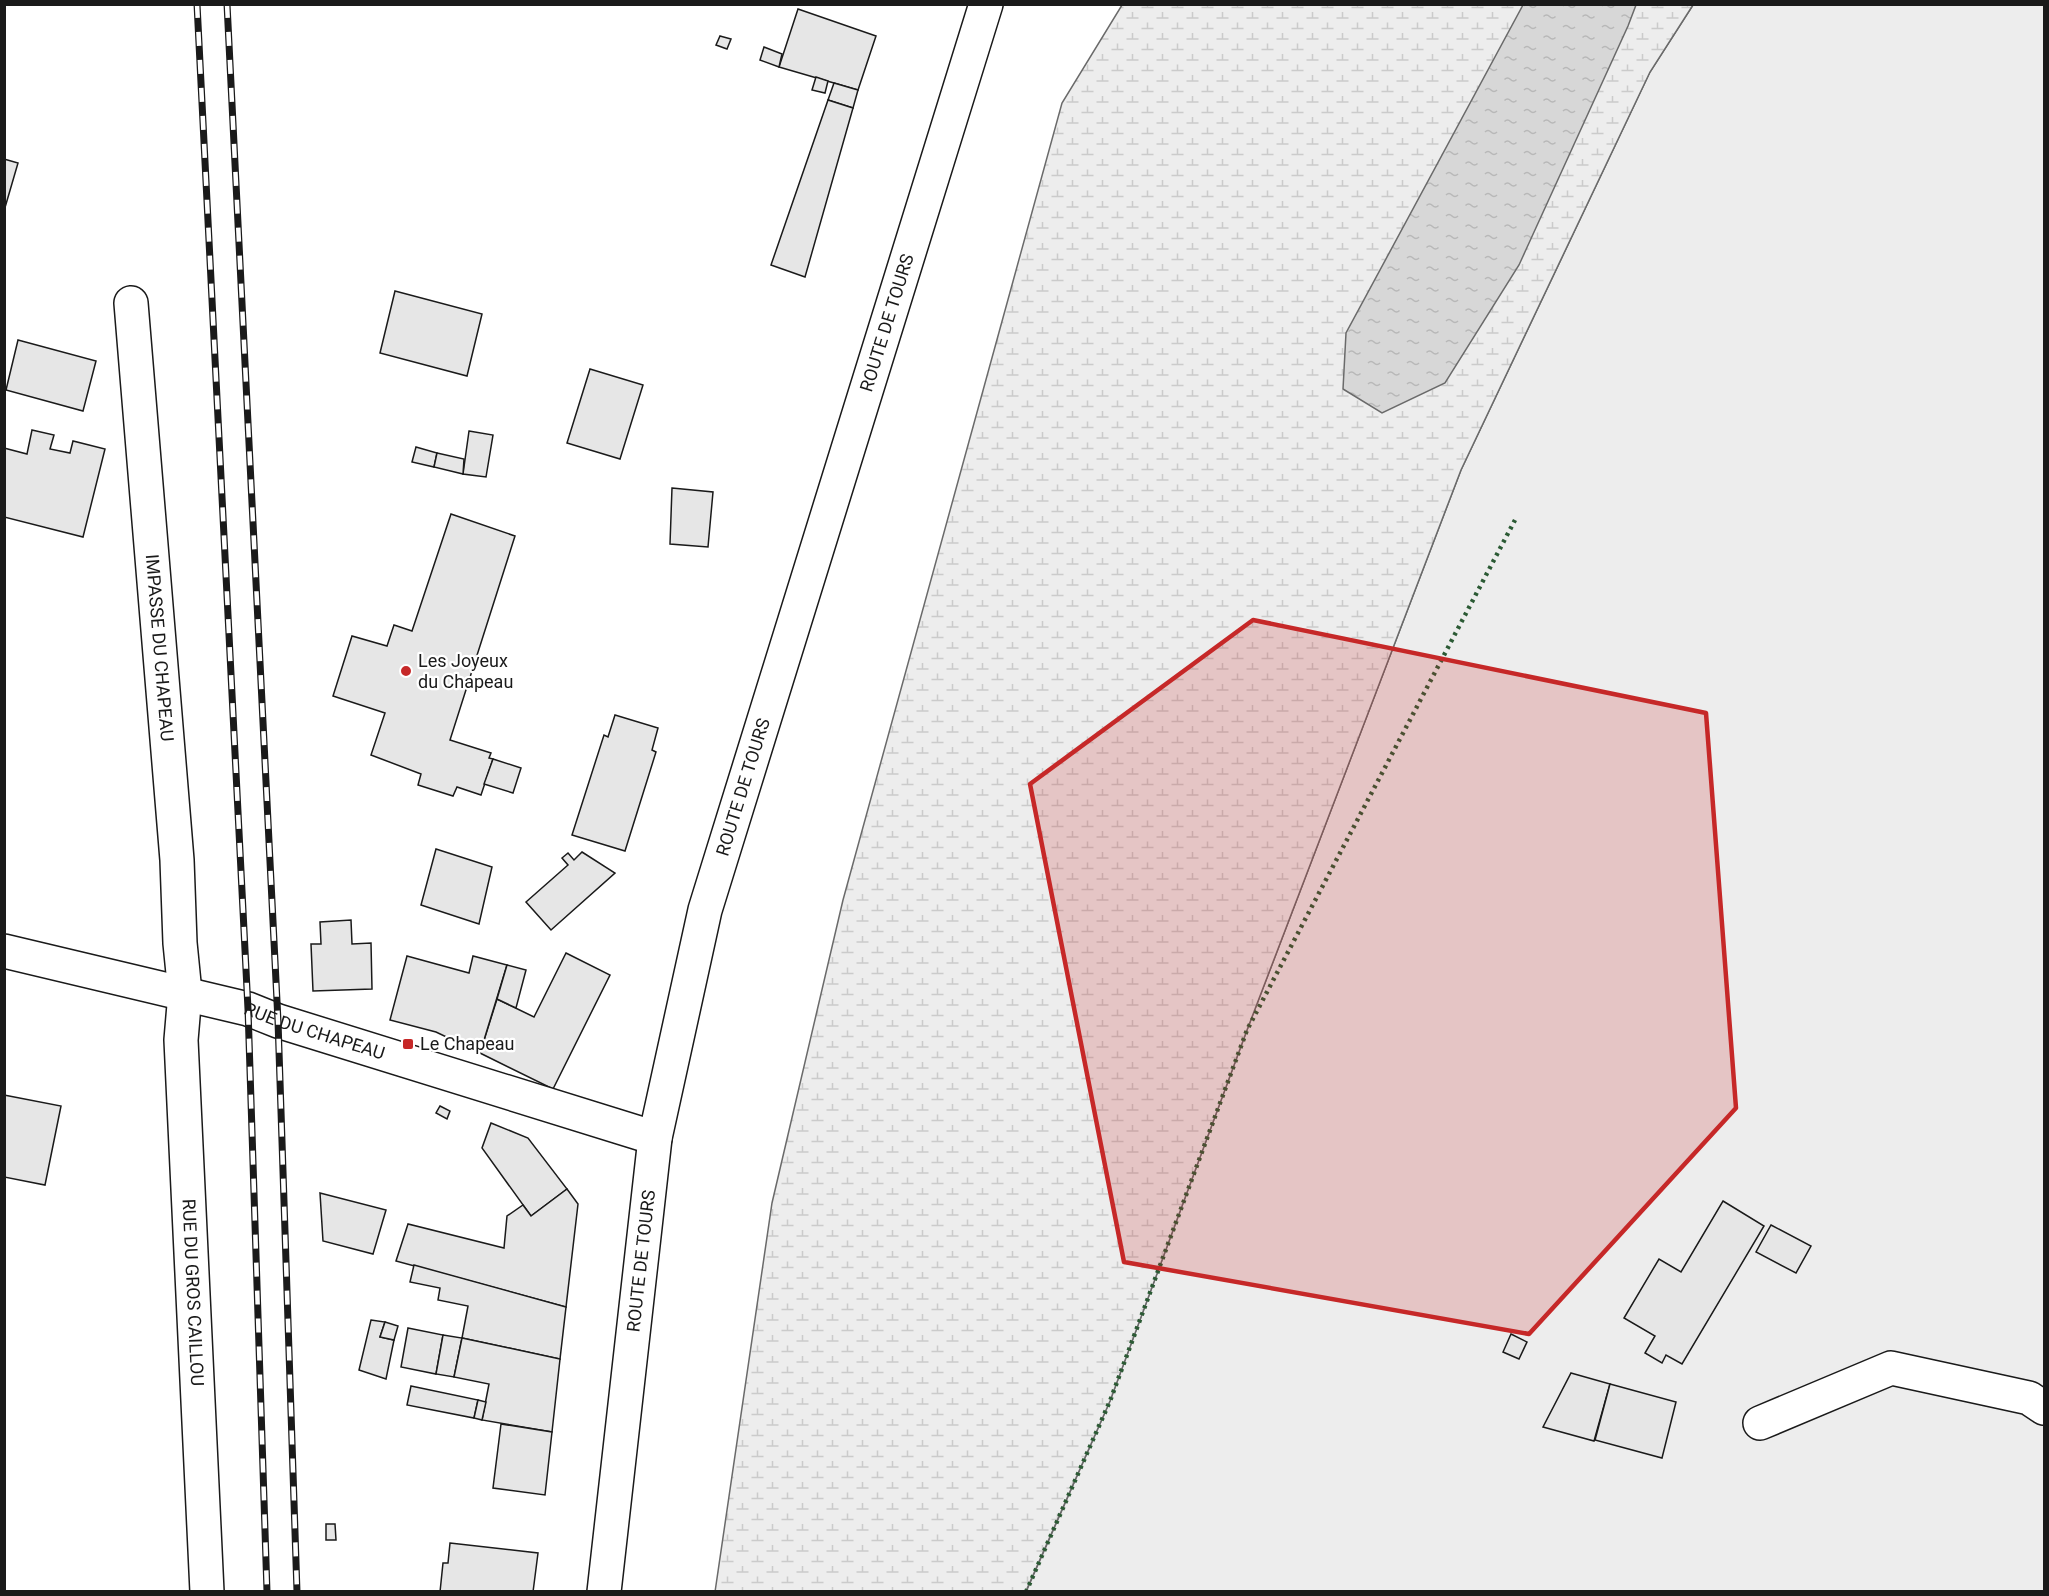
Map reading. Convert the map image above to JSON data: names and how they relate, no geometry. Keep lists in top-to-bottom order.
{
  "streets": {
    "street": [
      "ROUTE DE TOURS",
      "IMPASSE DU CHAPEAU",
      "RUE DU CHAPEAU",
      "RUE DU GROS CAILLOU"
    ]
  },
  "crossings": [
    ["ROUTE DE TOURS", "RUE DU CHAPEAU"],
    ["IMPASSE DU CHAPEAU", "RUE DU CHAPEAU"],
    ["IMPASSE DU CHAPEAU", "RUE DU GROS CAILLOU"],
    ["RUE DU CHAPEAU", "RUE DU GROS CAILLOU"]
  ],
  "places": {
    "other": ["Les Joyeux du Chapeau"],
    "transit": ["Le Chapeau"]
  }
}
